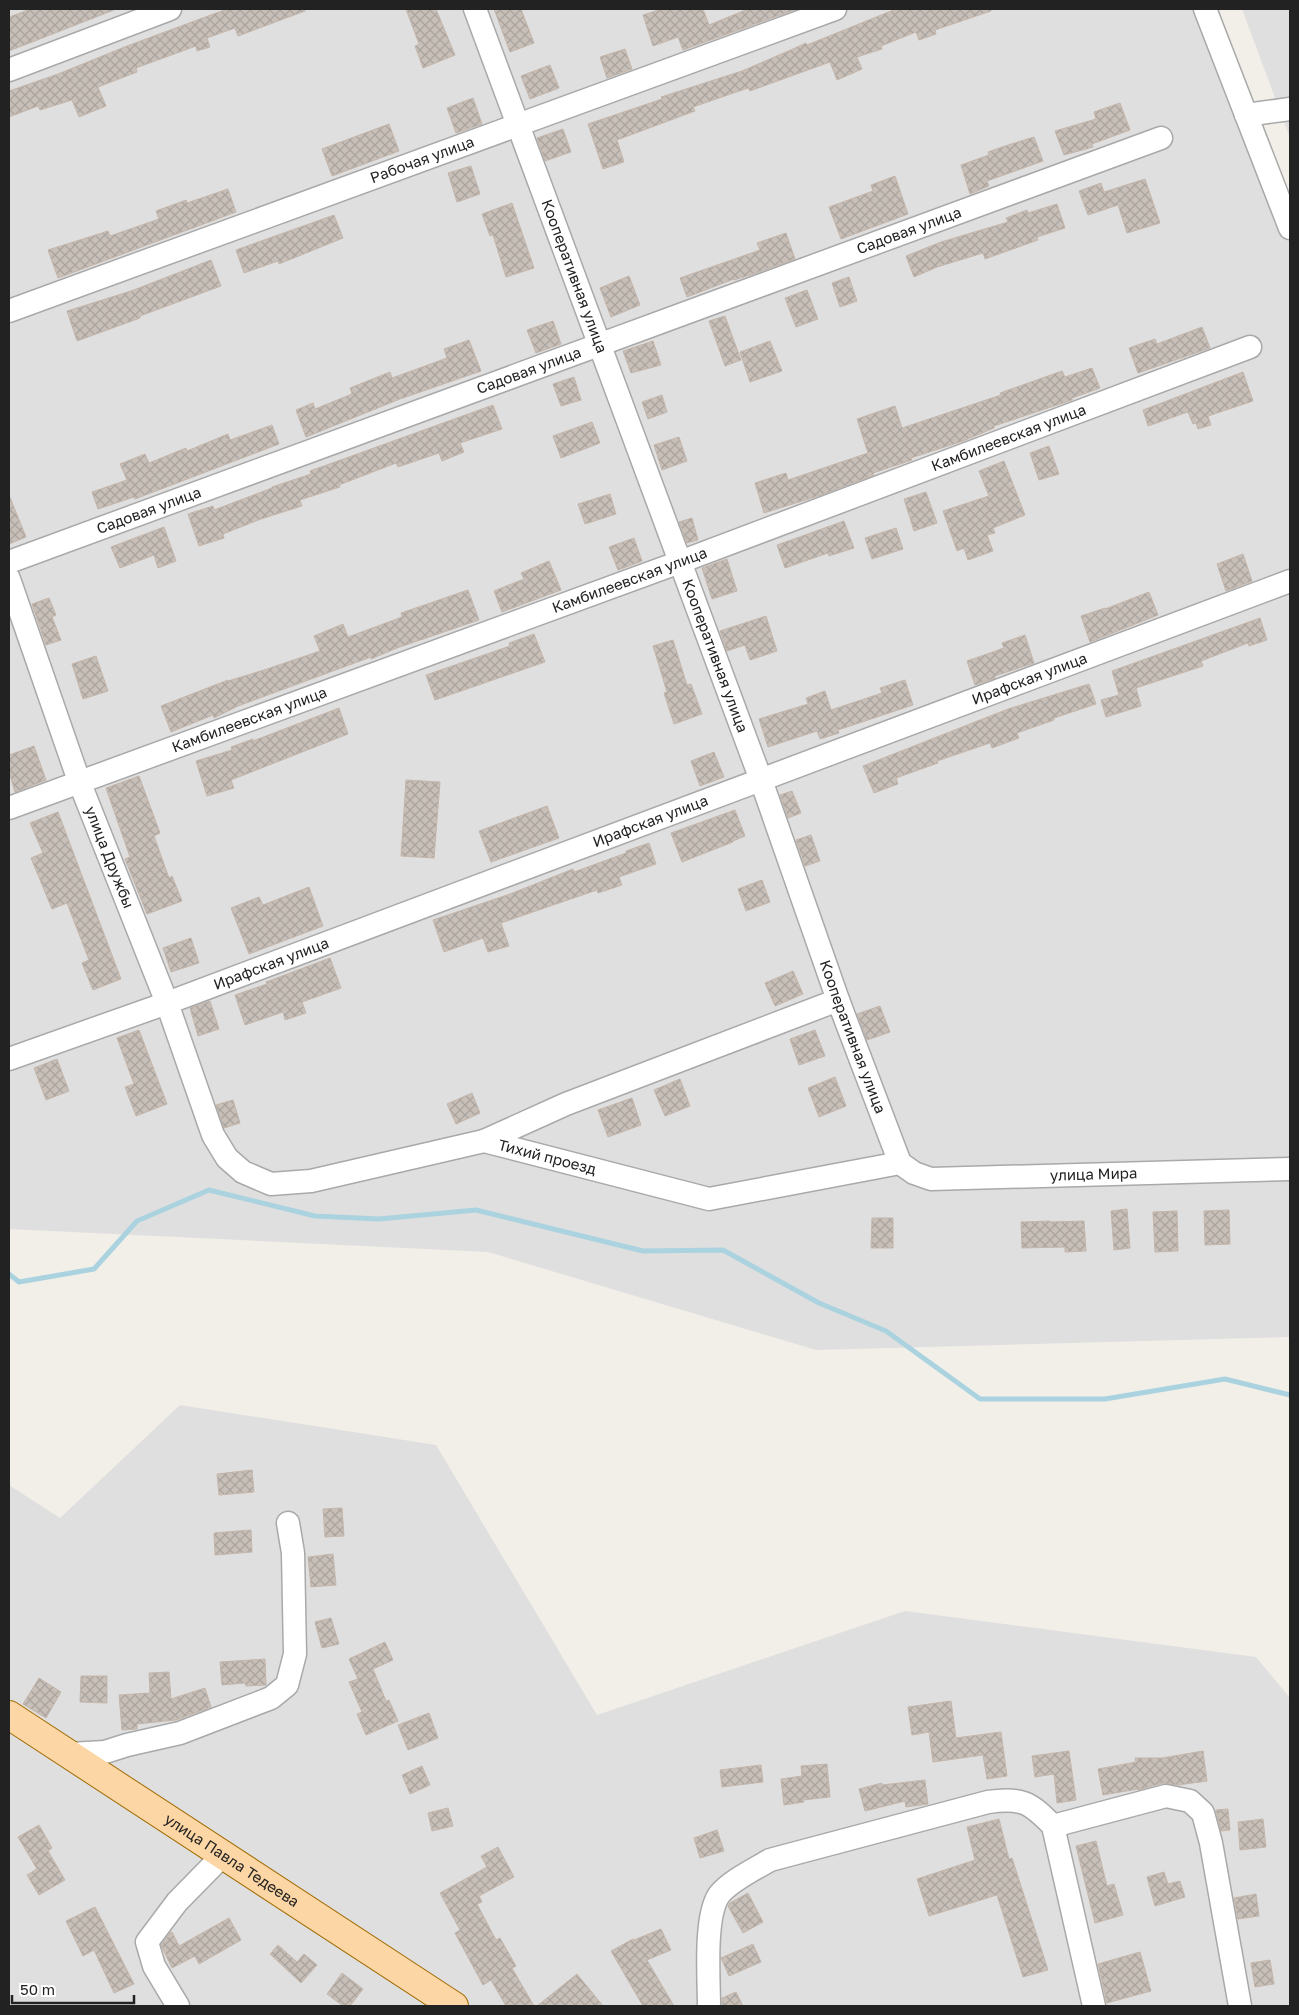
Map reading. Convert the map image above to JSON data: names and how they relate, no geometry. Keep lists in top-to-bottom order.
{
  "streets": {
    "main road": ["улица Павла Тедеева"],
    "street": [
      "Рабочая улица",
      "Садовая улица",
      "Кооперативная улица",
      "Камбилеевская улица",
      "Ирафская улица",
      "улица Дружбы",
      "Тихий проезд",
      "улица Мира"
    ]
  },
  "crossings": [
    ["Рабочая улица", "Кооперативная улица"],
    ["Садовая улица", "Кооперативная улица"],
    ["Кооперативная улица", "Камбилеевская улица"],
    ["Кооперативная улица", "Ирафская улица"],
    ["Кооперативная улица", "Тихий проезд"],
    ["Кооперативная улица", "улица Мира"],
    ["Камбилеевская улица", "улица Дружбы"],
    ["Ирафская улица", "улица Дружбы"],
    ["улица Дружбы", "Тихий проезд"],
    ["Тихий проезд", "улица Мира"]
  ],
  "scale_bar": "50 m"
}
